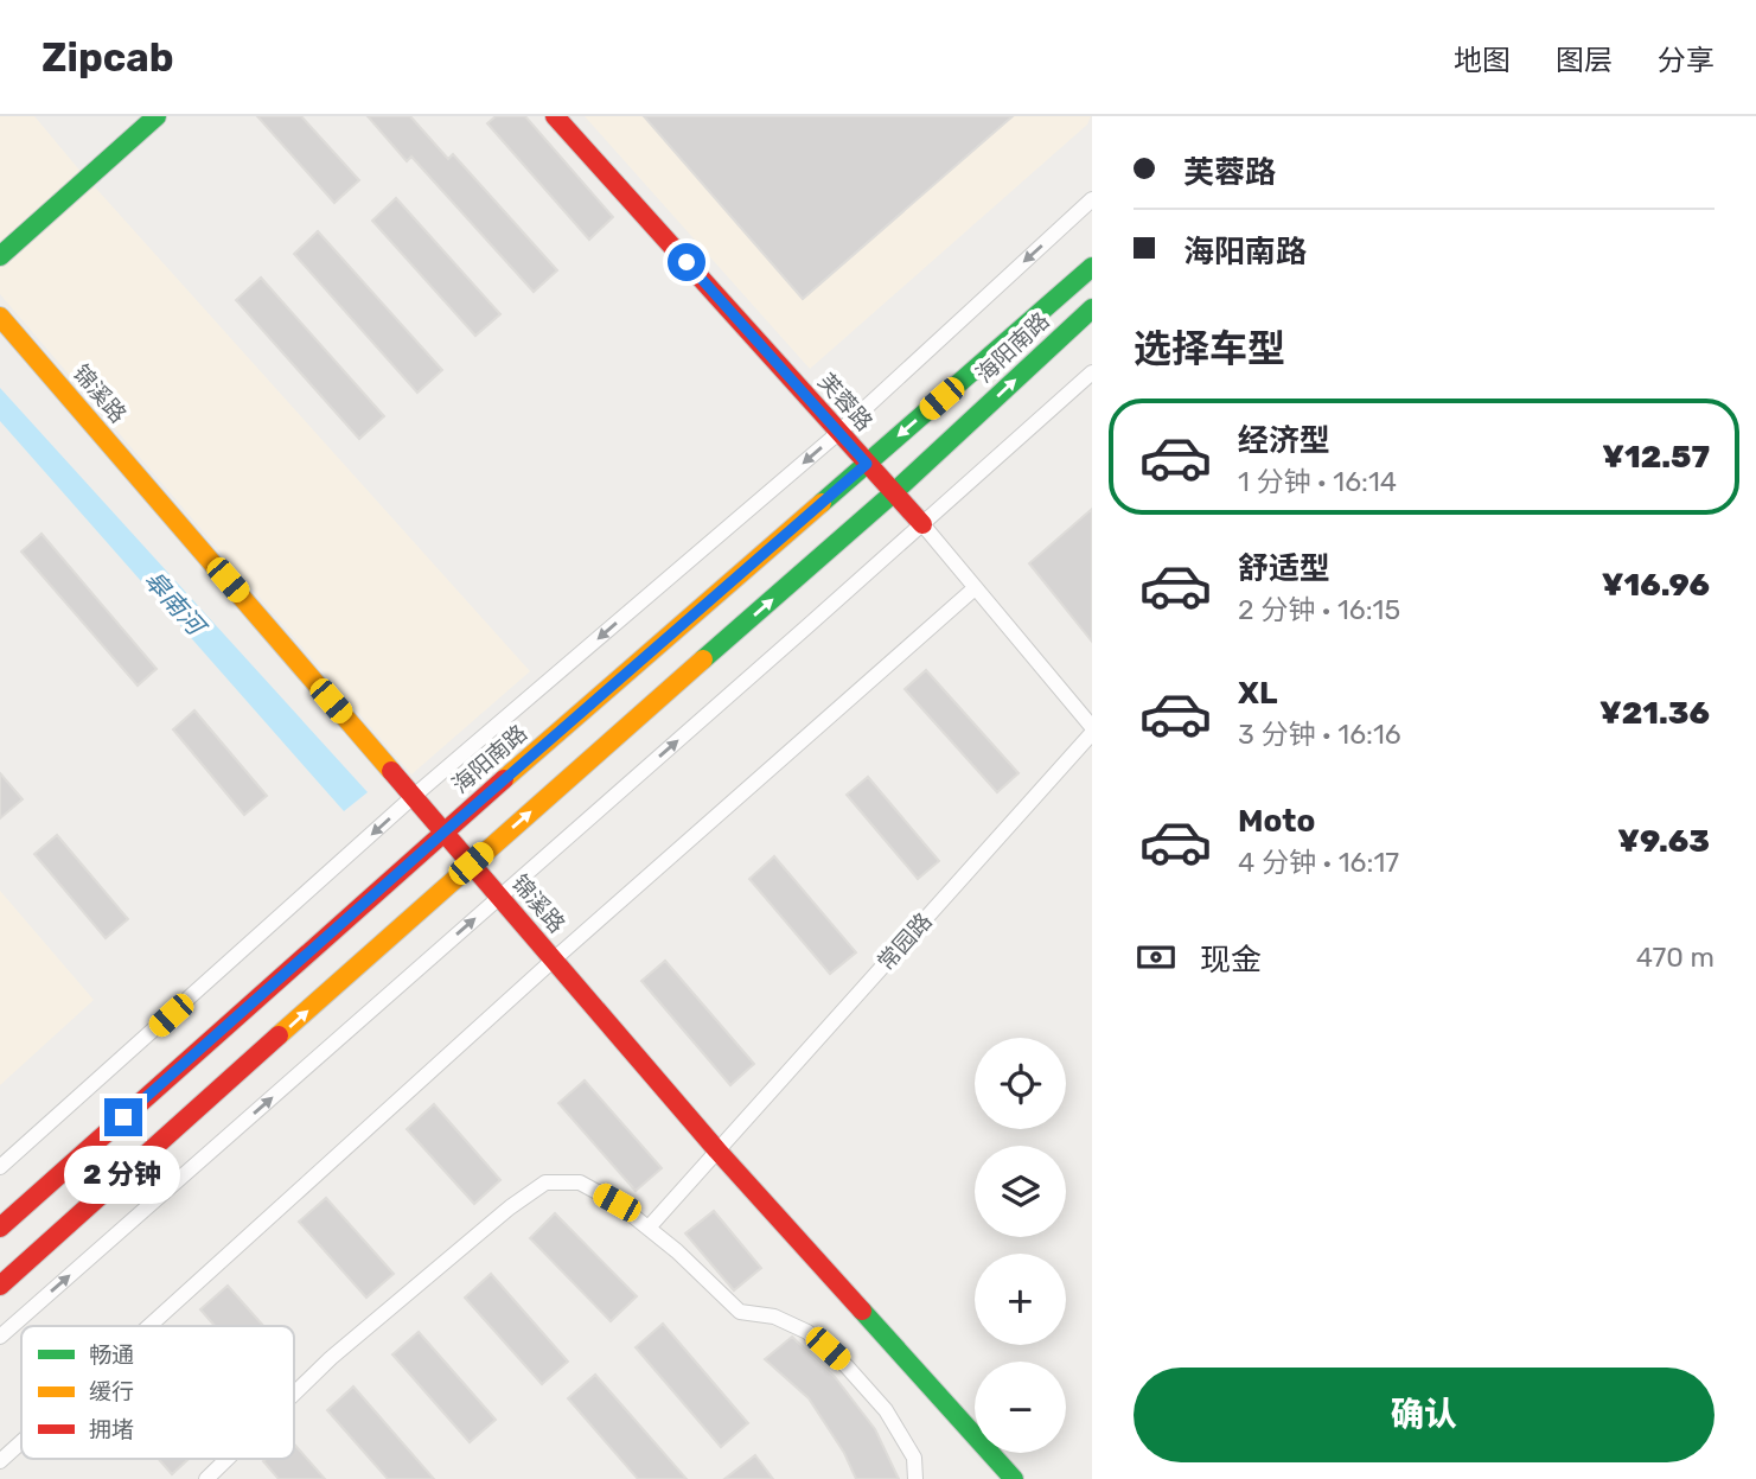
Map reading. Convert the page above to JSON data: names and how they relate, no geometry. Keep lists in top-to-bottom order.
{
  "streets": {
    "main road": ["海阳南路", "锦溪路", "芙蓉路"],
    "street": ["常园路"]
  },
  "crossings": [
    ["海阳南路", "锦溪路"],
    ["海阳南路", "芙蓉路"],
    ["锦溪路", "常园路"],
    ["芙蓉路", "常园路"]
  ],
  "water": ["皋南河"],
  "legend": ["畅通", "缓行", "拥堵"],
  "page": {
    "header": "Zipcab",
    "nav": ["地图", "图层", "分享"],
    "banner": ["芙蓉路", "海阳南路"],
    "heading": "选择车型",
    "list": [
      {
        "name": "经济型",
        "note": "1 分钟 · 16:14",
        "value": "¥12.57"
      },
      {
        "name": "舒适型",
        "note": "2 分钟 · 16:15",
        "value": "¥16.96"
      },
      {
        "name": "XL",
        "note": "3 分钟 · 16:16",
        "value": "¥21.36"
      },
      {
        "name": "Moto",
        "note": "4 分钟 · 16:17",
        "value": "¥9.63"
      }
    ],
    "pay": ["现金", "470 m"],
    "map_buttons": ["+", "−"],
    "bubble": "2 分钟",
    "buttons": "确认"
  }
}
